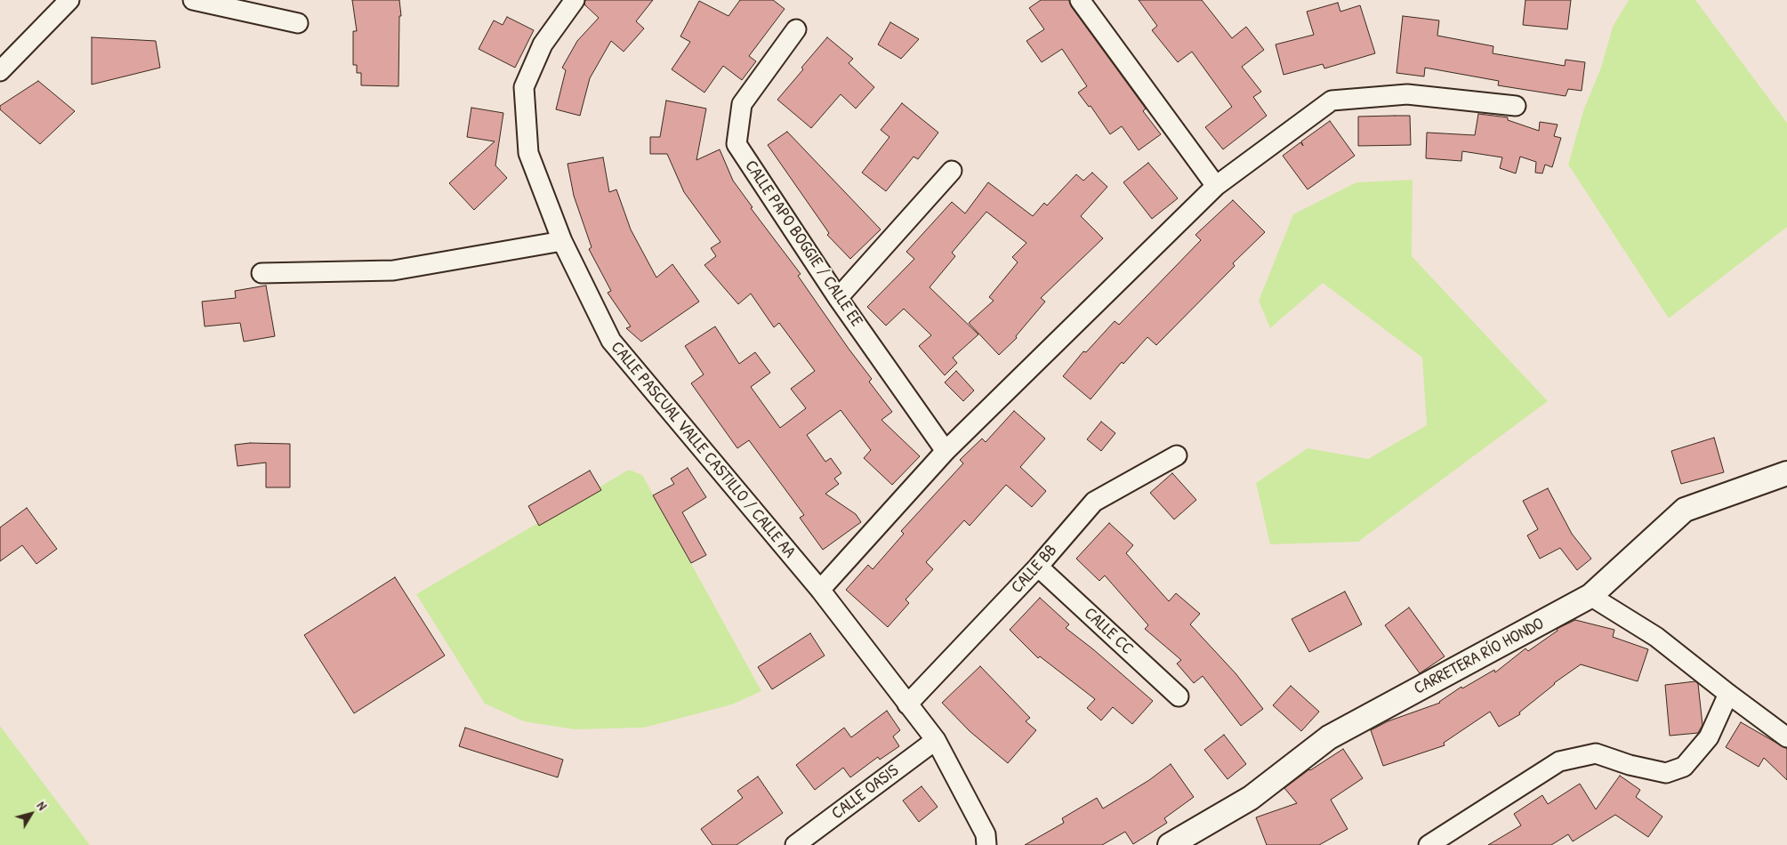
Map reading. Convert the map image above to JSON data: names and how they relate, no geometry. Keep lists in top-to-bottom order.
{
  "streets": {
    "street": [
      "CALLE PAPO BOGGIE / CALLE EE",
      "CALLE PASCUAL VALLE CASTILLO / CALLE AA",
      "CALLE BB",
      "CALLE CC",
      "CARRETERA RÍO HONDO",
      "CALLE OASIS"
    ]
  },
  "crossings": [
    ["CALLE PASCUAL VALLE CASTILLO / CALLE AA", "CALLE BB"],
    ["CALLE PASCUAL VALLE CASTILLO / CALLE AA", "CALLE OASIS"],
    ["CALLE BB", "CALLE CC"]
  ],
  "north": "top right"
}
